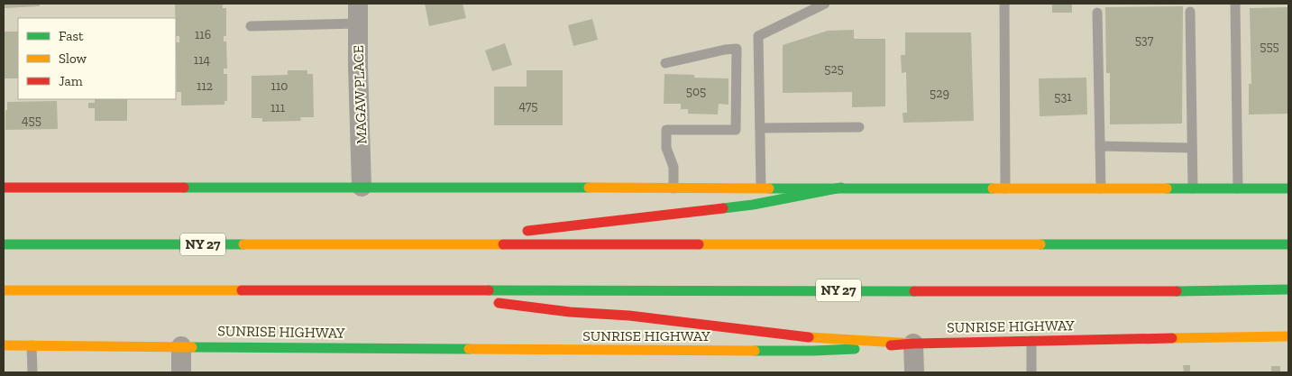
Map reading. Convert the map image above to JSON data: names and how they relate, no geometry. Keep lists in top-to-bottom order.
{
  "streets": {
    "main road": ["NY 27", "SUNRISE HIGHWAY"],
    "street": ["MAGAW PLACE"]
  },
  "house_numbers": [
    "116",
    "537",
    "555",
    "114",
    "525",
    "112",
    "110",
    "505",
    "529",
    "531",
    "475",
    "111",
    "455"
  ],
  "legend": ["Fast", "Slow", "Jam"]
}
